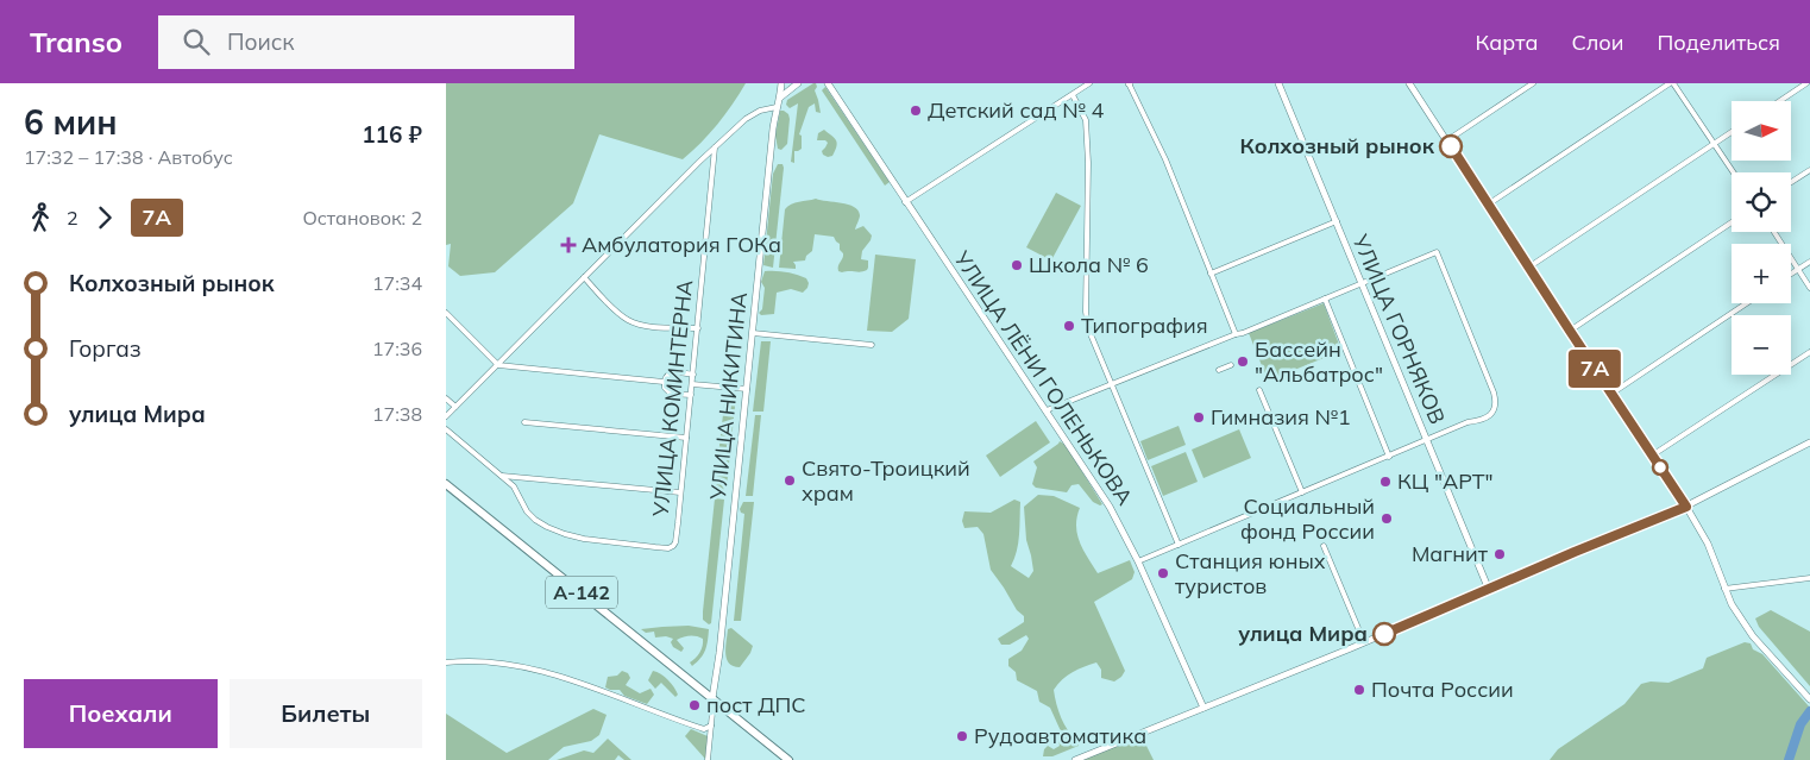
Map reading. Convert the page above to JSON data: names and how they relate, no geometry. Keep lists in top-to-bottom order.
{
  "streets": {
    "highway": ["А-142"],
    "main road": ["УЛИЦА ГОРНЯКОВ", "УЛИЦА ЛЁНИ ГОЛЕНЬКОВА", "УЛИЦА НИКИТИНА"],
    "street": ["УЛИЦА КОМИНТЕРНА"]
  },
  "crossings": [
    ["УЛИЦА НИКИТИНА", "А-142"]
  ],
  "places": {
    "other": [
      "Детский сад № 4",
      "Колхозный рынок",
      "Школа № 6",
      "Типография",
      "Бассейн \"Альбатрос\"",
      "Гимназия №1",
      "Свято-Троицкий храм",
      "КЦ \"АРТ\"",
      "Социальный фонд России",
      "Магнит",
      "Станция юных туристов",
      "улица Мира",
      "Почта России",
      "пост ДПС",
      "Рудоавтоматика"
    ],
    "health": ["Амбулатория ГОКа"]
  },
  "lines": ["bus line 7А"],
  "north": "right",
  "page": {
    "header": "Transo",
    "search": "Поиск",
    "nav": ["Карта", "Слои", "Поделиться"],
    "heading": ["6 мин", "17:32 – 17:38 · Автобус", "116 ₽"],
    "on_map": "7А",
    "map_buttons": ["+", "−"],
    "legs": ["2", "7А", "Остановок: 2"],
    "list": [
      {
        "name": "Колхозный рынок",
        "value": "17:34"
      },
      {
        "name": "Горгаз",
        "value": "17:36"
      },
      {
        "name": "улица Мира",
        "value": "17:38"
      }
    ],
    "buttons": ["Поехали", "Билеты"]
  }
}
